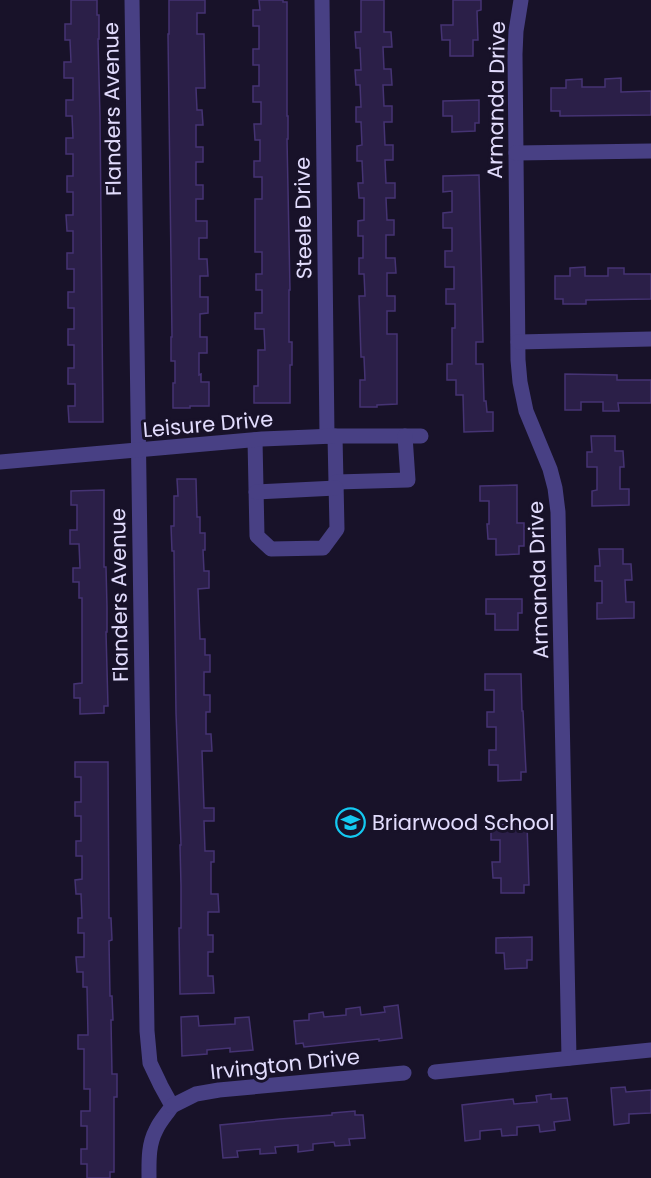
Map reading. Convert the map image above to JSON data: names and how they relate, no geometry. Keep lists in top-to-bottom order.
{
  "streets": {
    "street": [
      "Armanda Drive",
      "Flanders Avenue",
      "Steele Drive",
      "Leisure Drive",
      "Irvington Drive"
    ]
  },
  "crossings": [
    ["Flanders Avenue", "Leisure Drive"],
    ["Flanders Avenue", "Irvington Drive"],
    ["Steele Drive", "Leisure Drive"]
  ],
  "places": {
    "school or university": ["Briarwood School"]
  }
}
